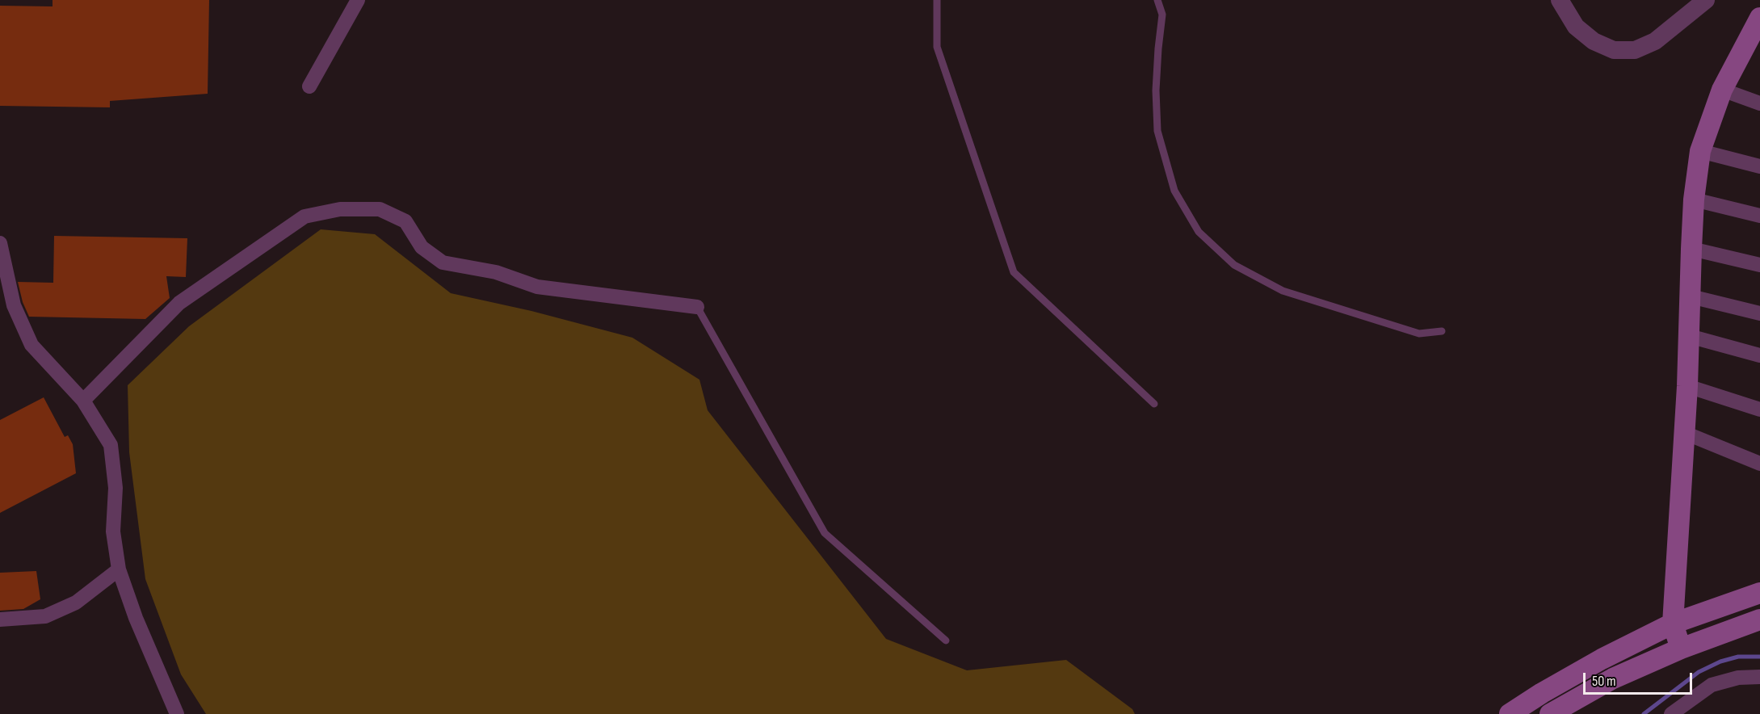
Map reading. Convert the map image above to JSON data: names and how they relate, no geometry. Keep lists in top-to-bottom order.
{
  "scale_bar": "50 m"
}
